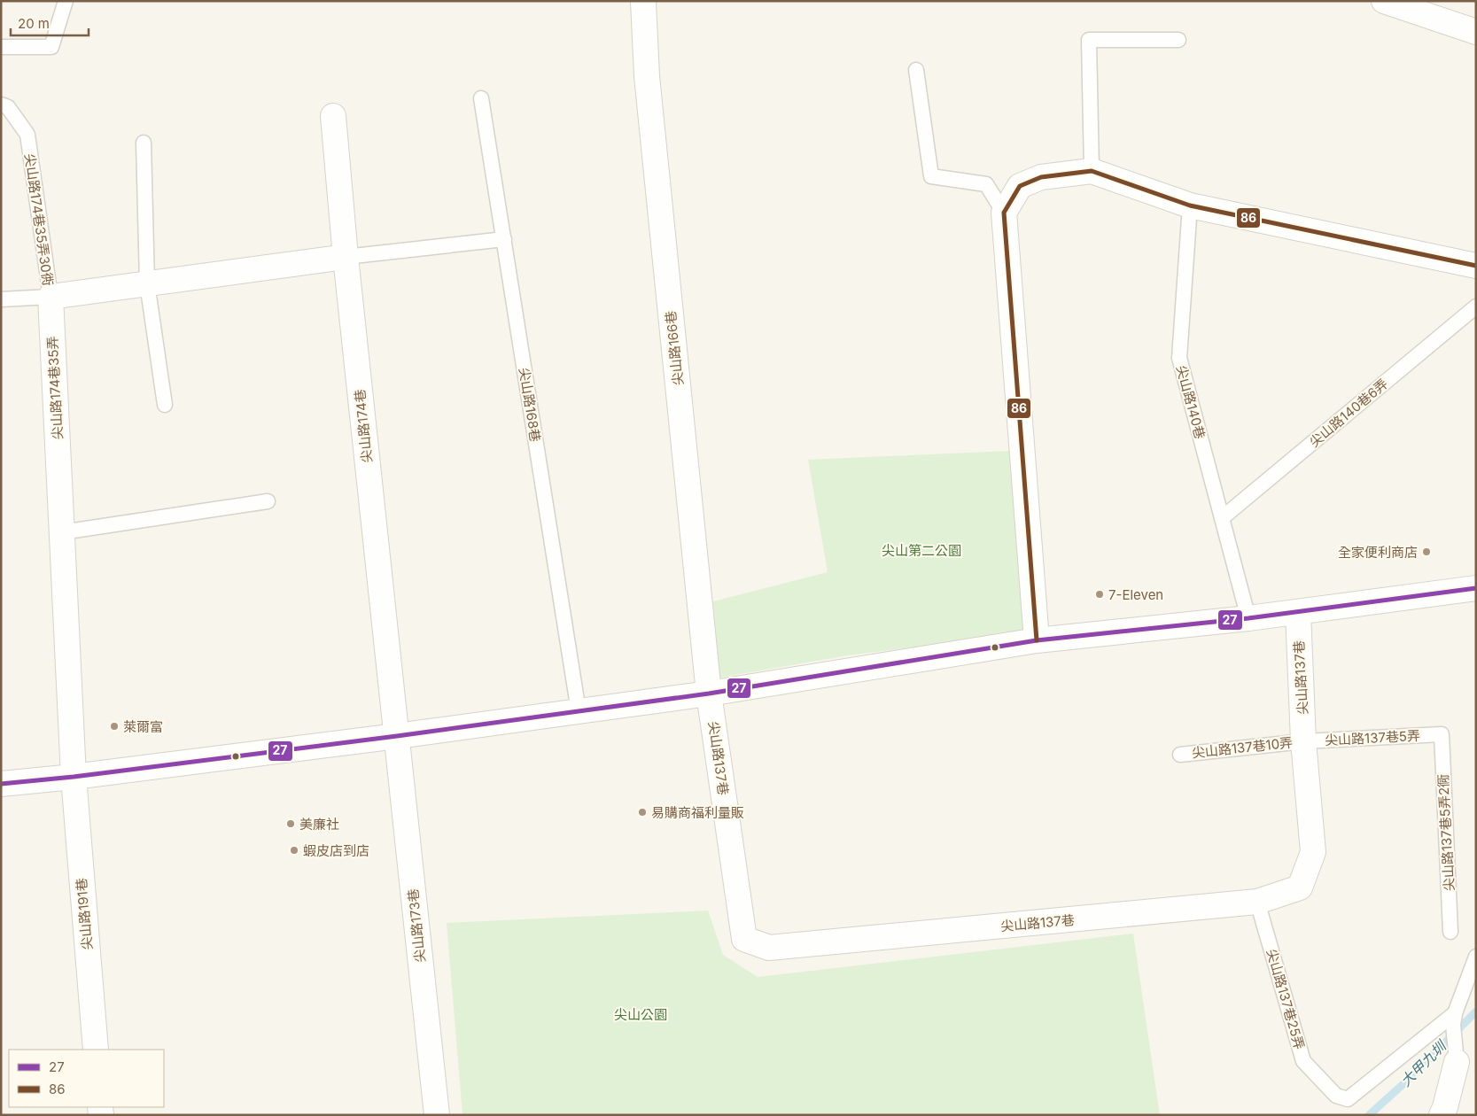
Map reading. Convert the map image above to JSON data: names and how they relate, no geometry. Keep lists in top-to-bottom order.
{
  "streets": {
    "street": [
      "尖山路166巷",
      "尖山路174巷35弄",
      "尖山路174巷",
      "尖山路137巷",
      "尖山路191巷",
      "尖山路173巷"
    ],
    "lane": [
      "尖山路174巷35弄30衖",
      "尖山路140巷",
      "尖山路168巷",
      "尖山路140巷6弄",
      "尖山路137巷5弄",
      "尖山路137巷10弄",
      "尖山路137巷5弄2衕",
      "尖山路137巷25弄"
    ]
  },
  "crossings": [
    ["尖山路174巷35弄30衖", "尖山路174巷35弄"],
    ["尖山路166巷", "尖山路137巷"],
    ["尖山路174巷35弄", "尖山路191巷"],
    ["尖山路140巷", "尖山路140巷6弄"],
    ["尖山路174巷", "尖山路173巷"],
    ["尖山路137巷", "尖山路137巷5弄"],
    ["尖山路137巷", "尖山路137巷10弄"],
    ["尖山路137巷", "尖山路137巷25弄"],
    ["尖山路137巷5弄", "尖山路137巷10弄"],
    ["尖山路137巷5弄", "尖山路137巷5弄2衕"]
  ],
  "water": ["大甲九圳"],
  "parks": ["尖山第二公園", "尖山公園"],
  "places": [
    "全家便利商店",
    "7-Eleven",
    "萊爾富",
    "易購商福利量販",
    "美廉社",
    "蝦皮店到店"
  ],
  "lines": ["transit line 86", "transit line 27"],
  "legend": ["27", "86"],
  "scale_bar": "20 m"
}
